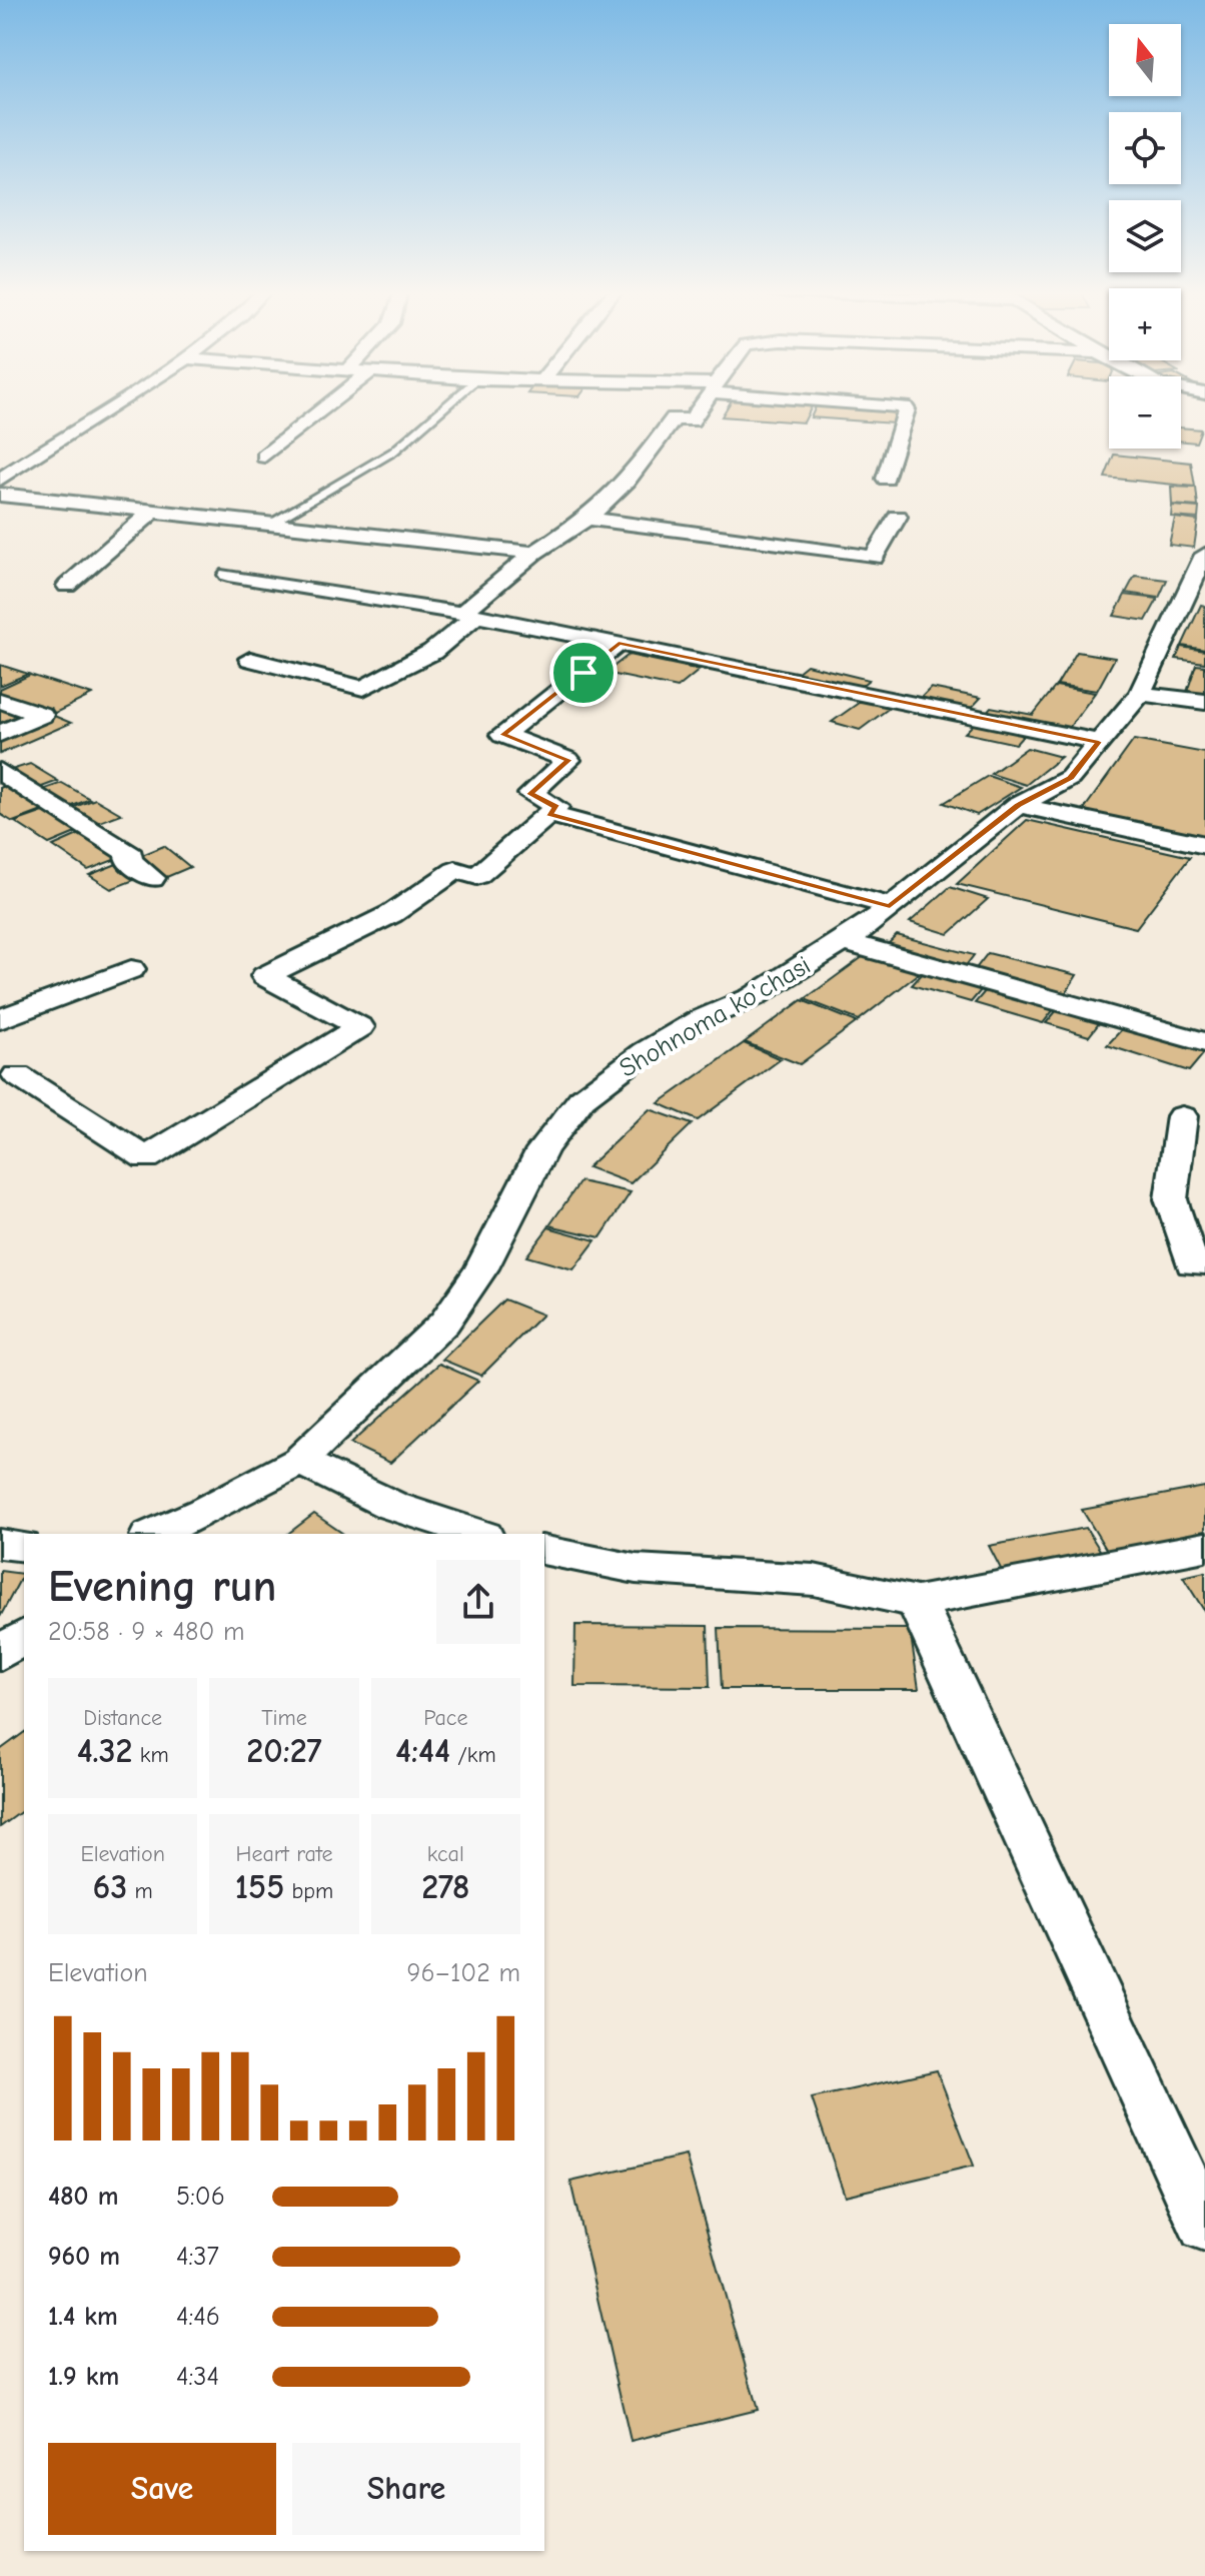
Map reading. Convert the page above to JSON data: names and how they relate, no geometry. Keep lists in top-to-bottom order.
{
  "streets": {
    "street": ["Shohnoma ko'chasi"]
  },
  "north": "top",
  "page": {
    "map_buttons": ["+", "−"],
    "heading": ["Evening run", "20:58 · 9 × 480 m"],
    "stats": [
      ["Distance", "4.32 km"],
      ["Time", "20:27"],
      ["Pace", "4:44 /km"],
      ["Elevation", "63 m"],
      ["Heart rate", "155 bpm"],
      ["kcal", "278"]
    ],
    "chart": ["Elevation", "96–102 m"],
    "list": [
      {
        "name": "480 m",
        "note": "5:06"
      },
      {
        "name": "960 m",
        "note": "4:37"
      },
      {
        "name": "1.4 km",
        "note": "4:46"
      },
      {
        "name": "1.9 km",
        "note": "4:34"
      }
    ],
    "buttons": ["Save", "Share"]
  }
}
